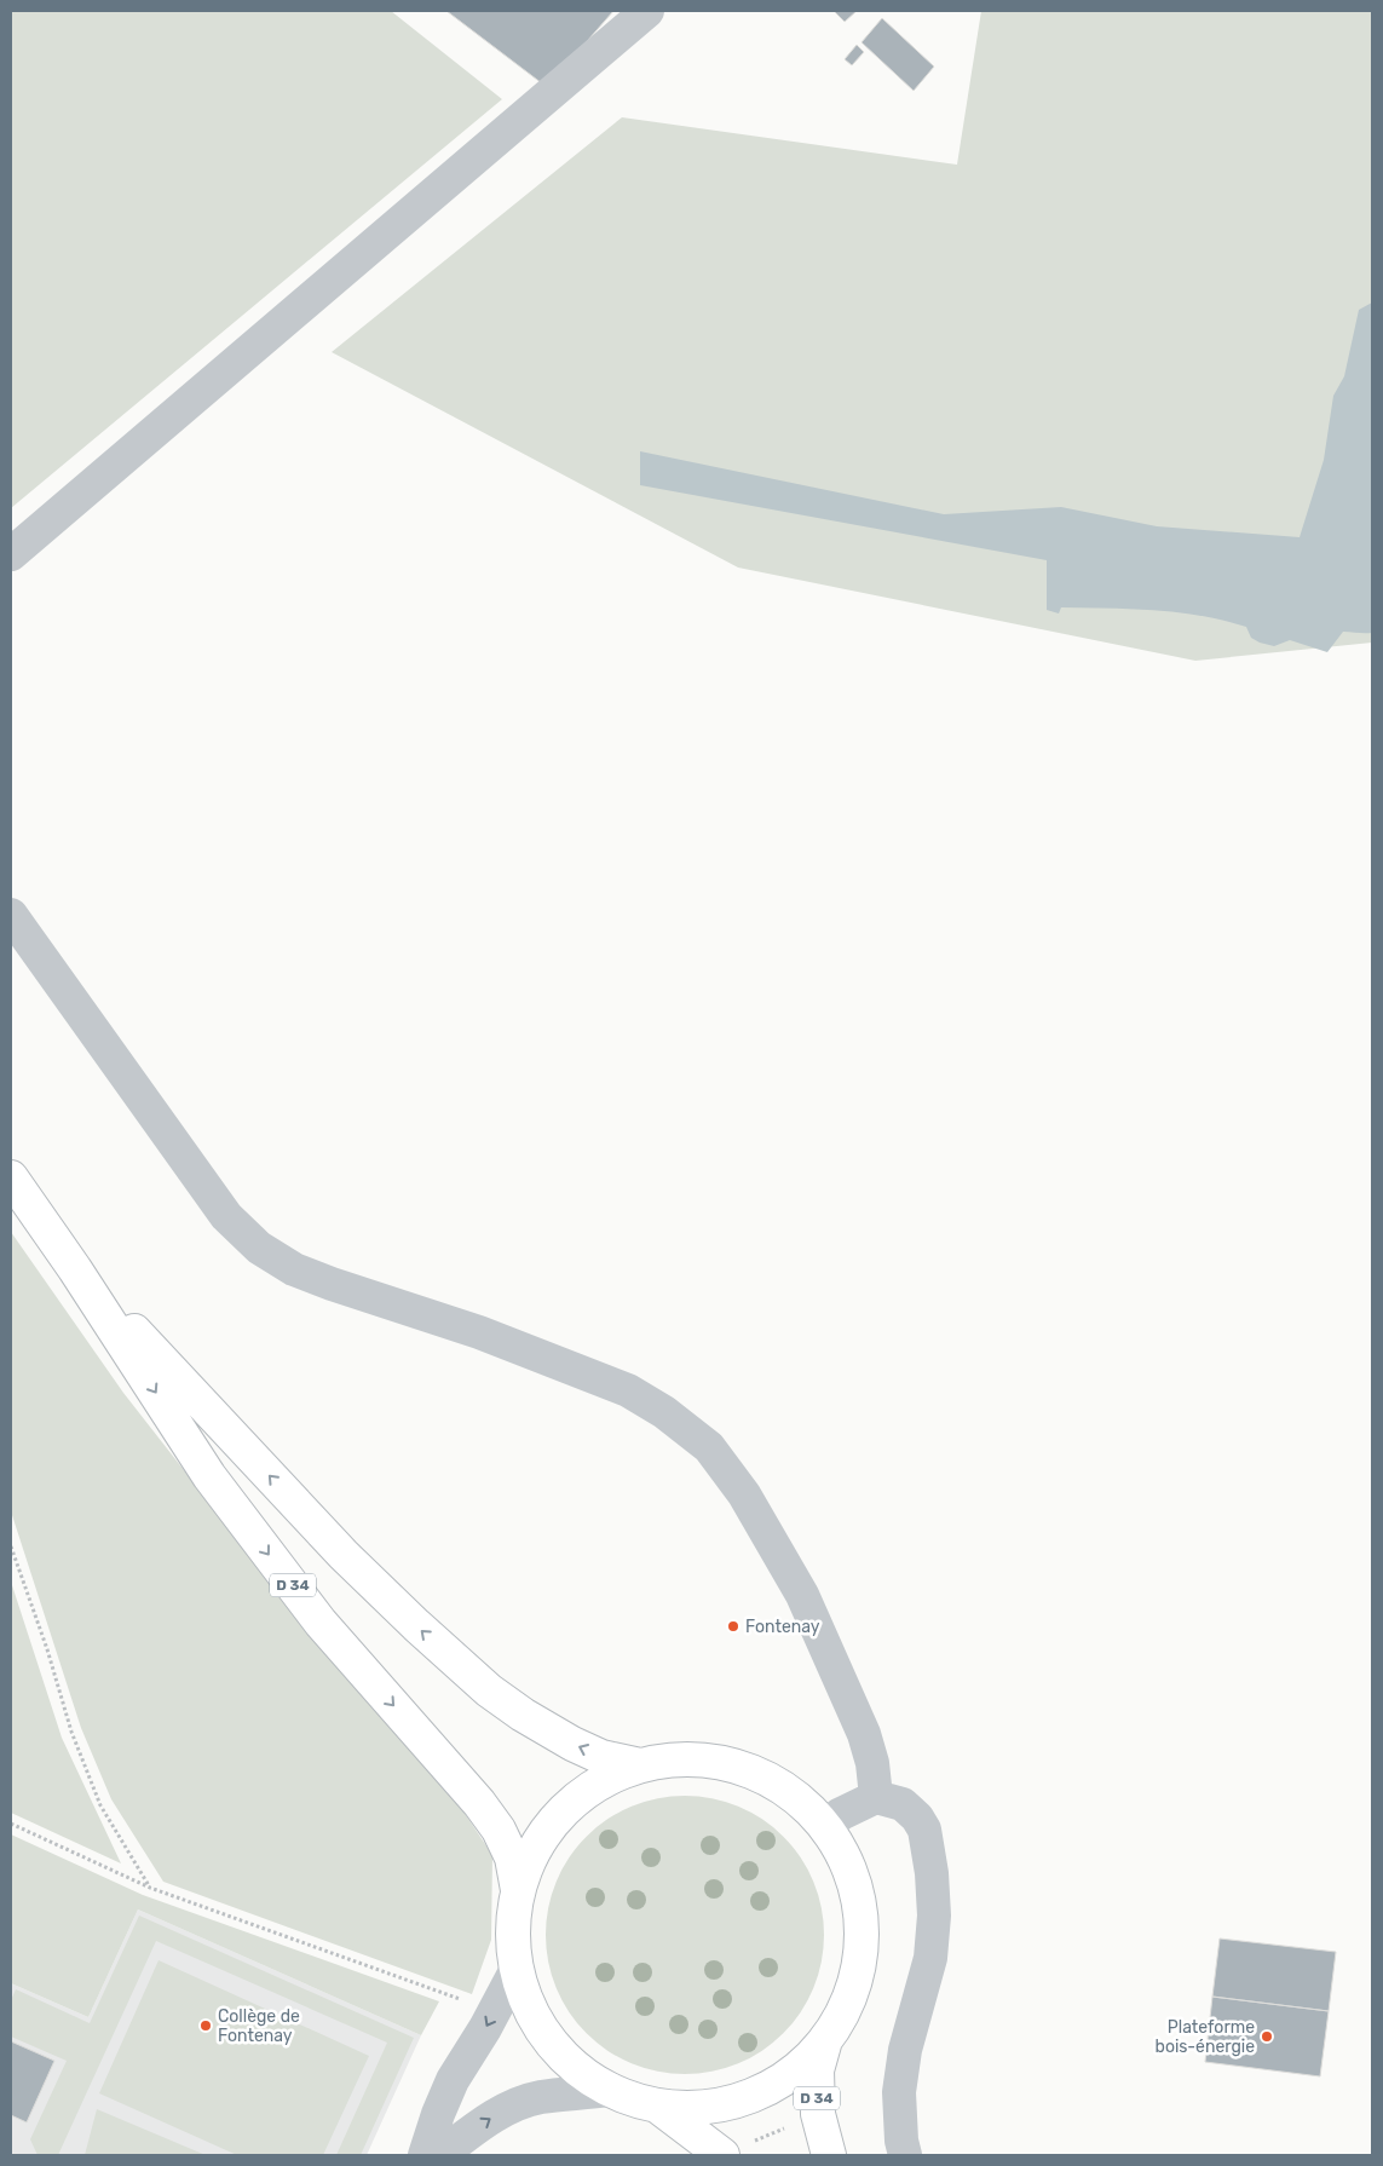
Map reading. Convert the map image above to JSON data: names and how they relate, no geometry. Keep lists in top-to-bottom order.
{
  "streets": {
    "main road": ["D 34"]
  },
  "places": ["Fontenay", "Collège de Fontenay", "Plateforme bois-énergie"]
}
